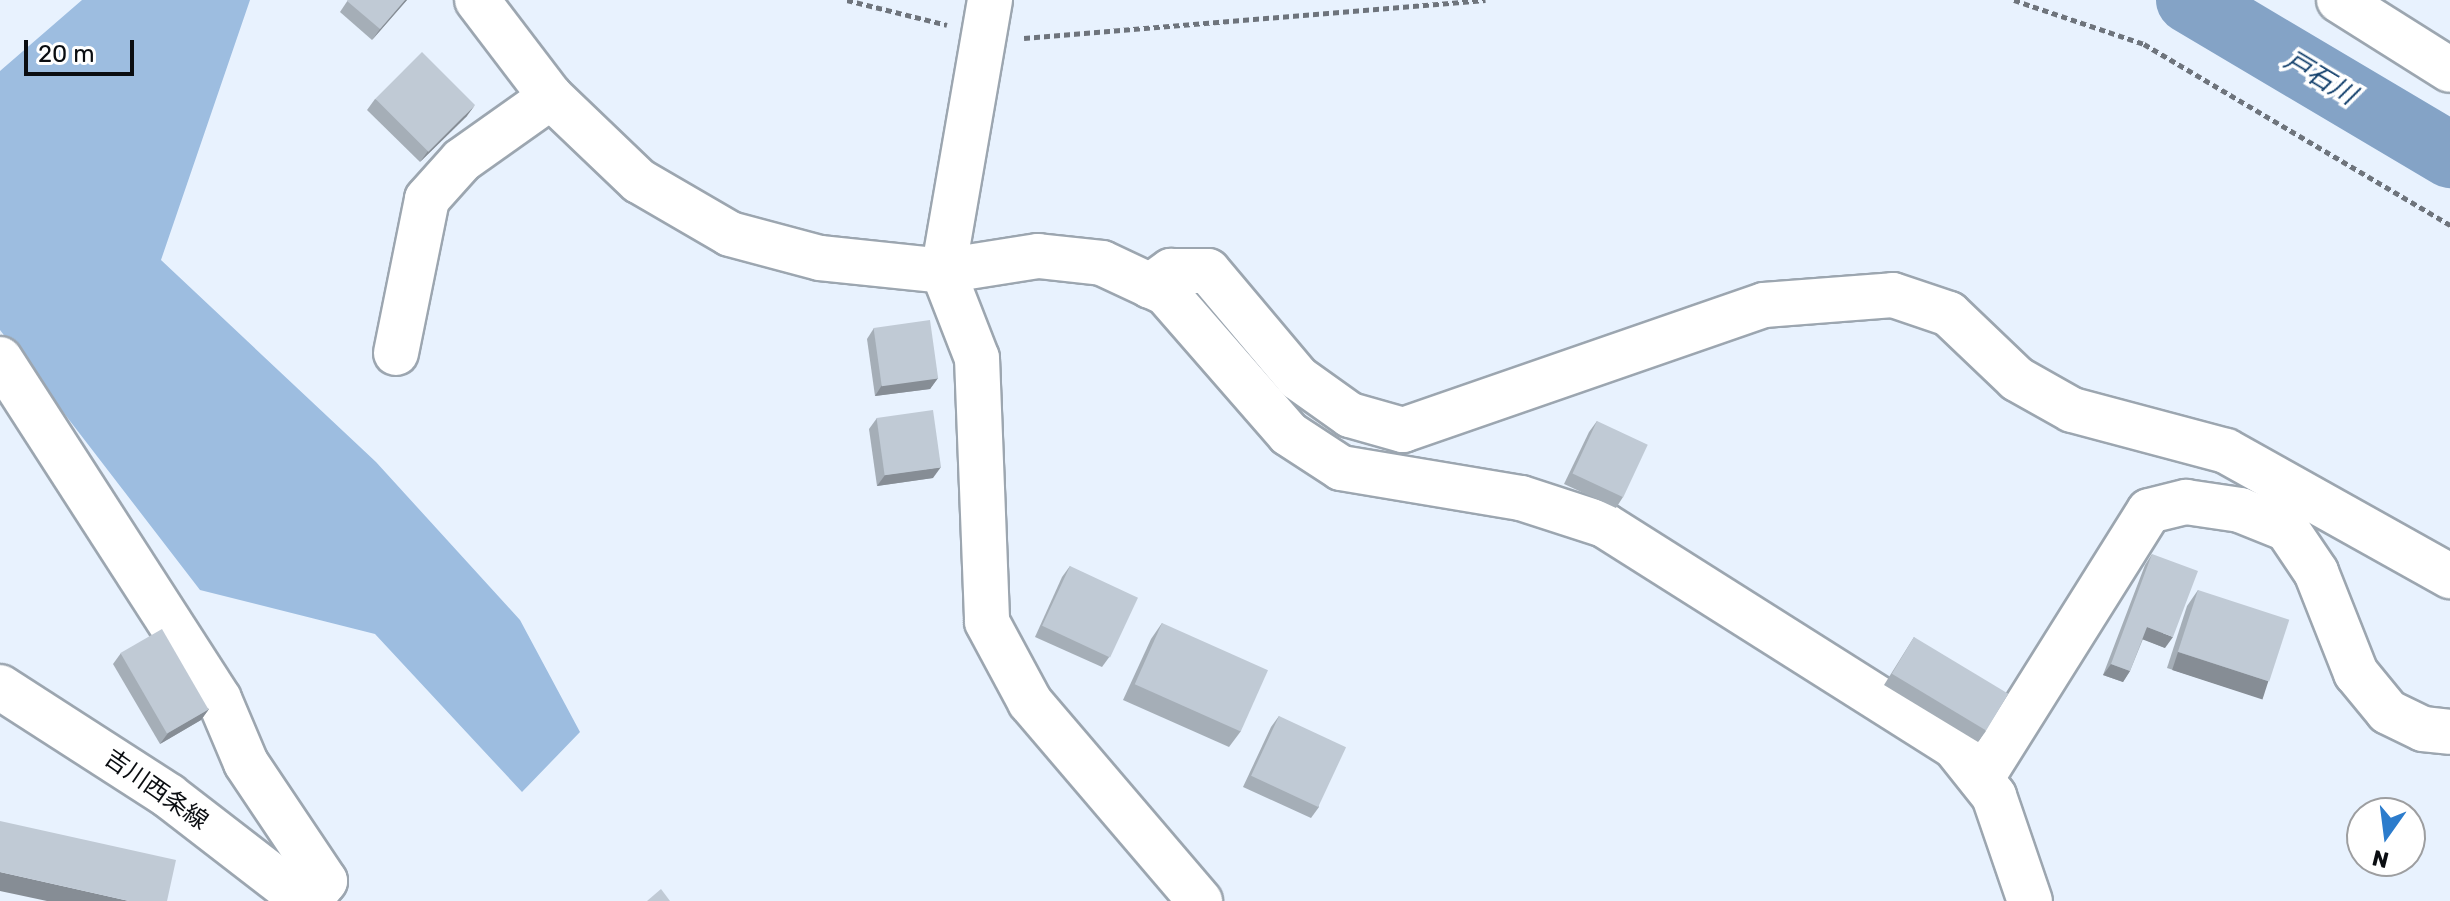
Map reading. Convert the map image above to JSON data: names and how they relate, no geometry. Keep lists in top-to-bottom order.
{
  "streets": {
    "street": ["吉川西条線"]
  },
  "water": ["戸石川"],
  "scale_bar": "20 m",
  "north": "bottom"
}
